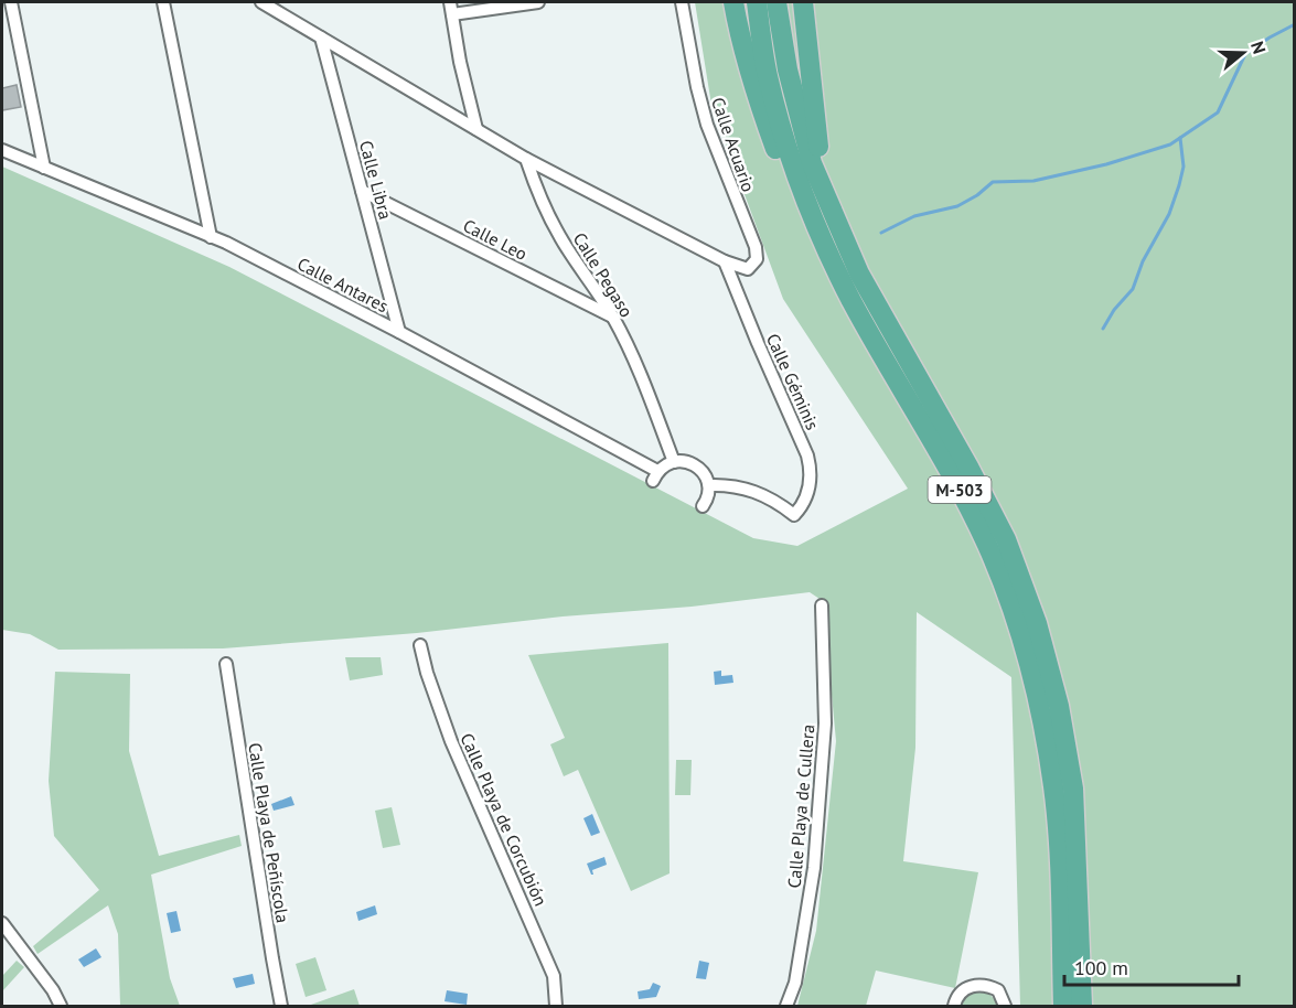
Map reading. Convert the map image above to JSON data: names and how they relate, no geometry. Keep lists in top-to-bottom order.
{
  "streets": {
    "highway": ["M-503"],
    "street": [
      "Calle Acuario",
      "Calle Libra",
      "Calle Leo",
      "Calle Pegaso",
      "Calle Antares",
      "Calle Géminis",
      "Calle Playa de Cullera",
      "Calle Playa de Corcubión",
      "Calle Playa de Peñíscola"
    ]
  },
  "crossings": [
    ["Calle Acuario", "Calle Géminis"],
    ["Calle Libra", "Calle Leo"],
    ["Calle Libra", "Calle Antares"],
    ["Calle Leo", "Calle Pegaso"],
    ["Calle Pegaso", "Calle Antares"]
  ],
  "scale_bar": "100 m",
  "north": "right"
}
